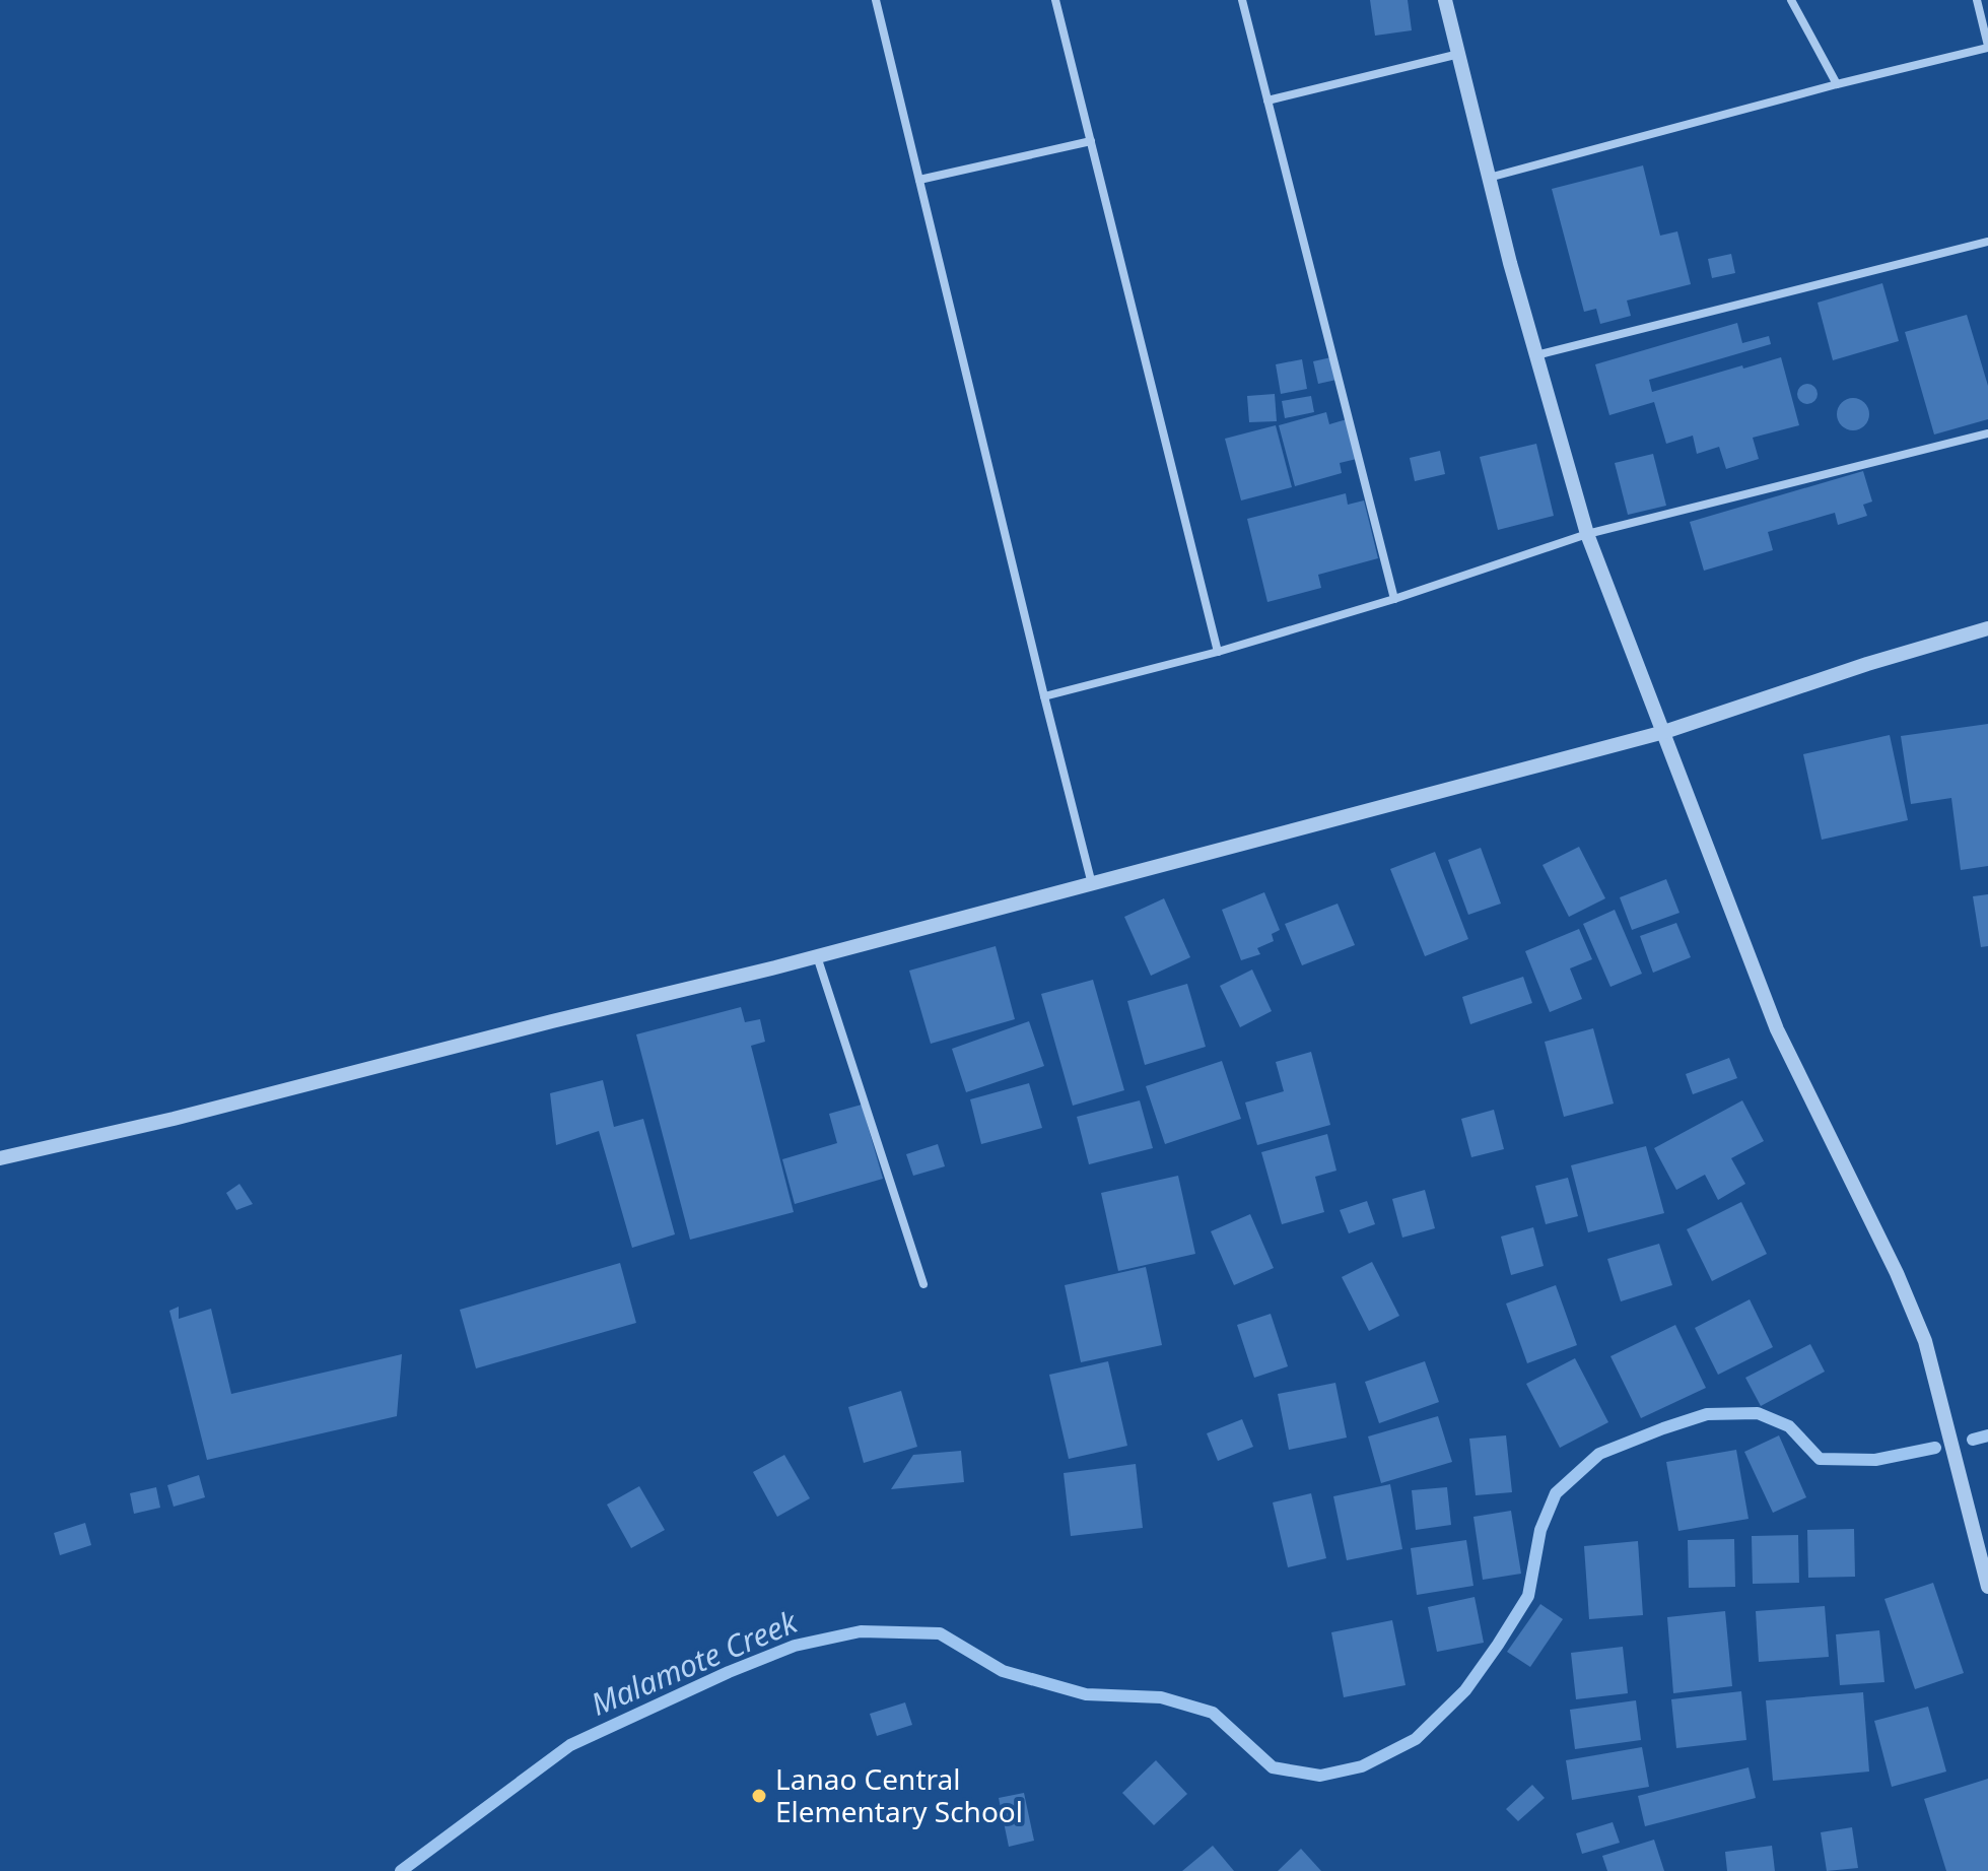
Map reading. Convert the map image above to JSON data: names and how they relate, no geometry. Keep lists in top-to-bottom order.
{
  "water": ["Malamote Creek"],
  "places": ["Lanao Central Elementary School"]
}
